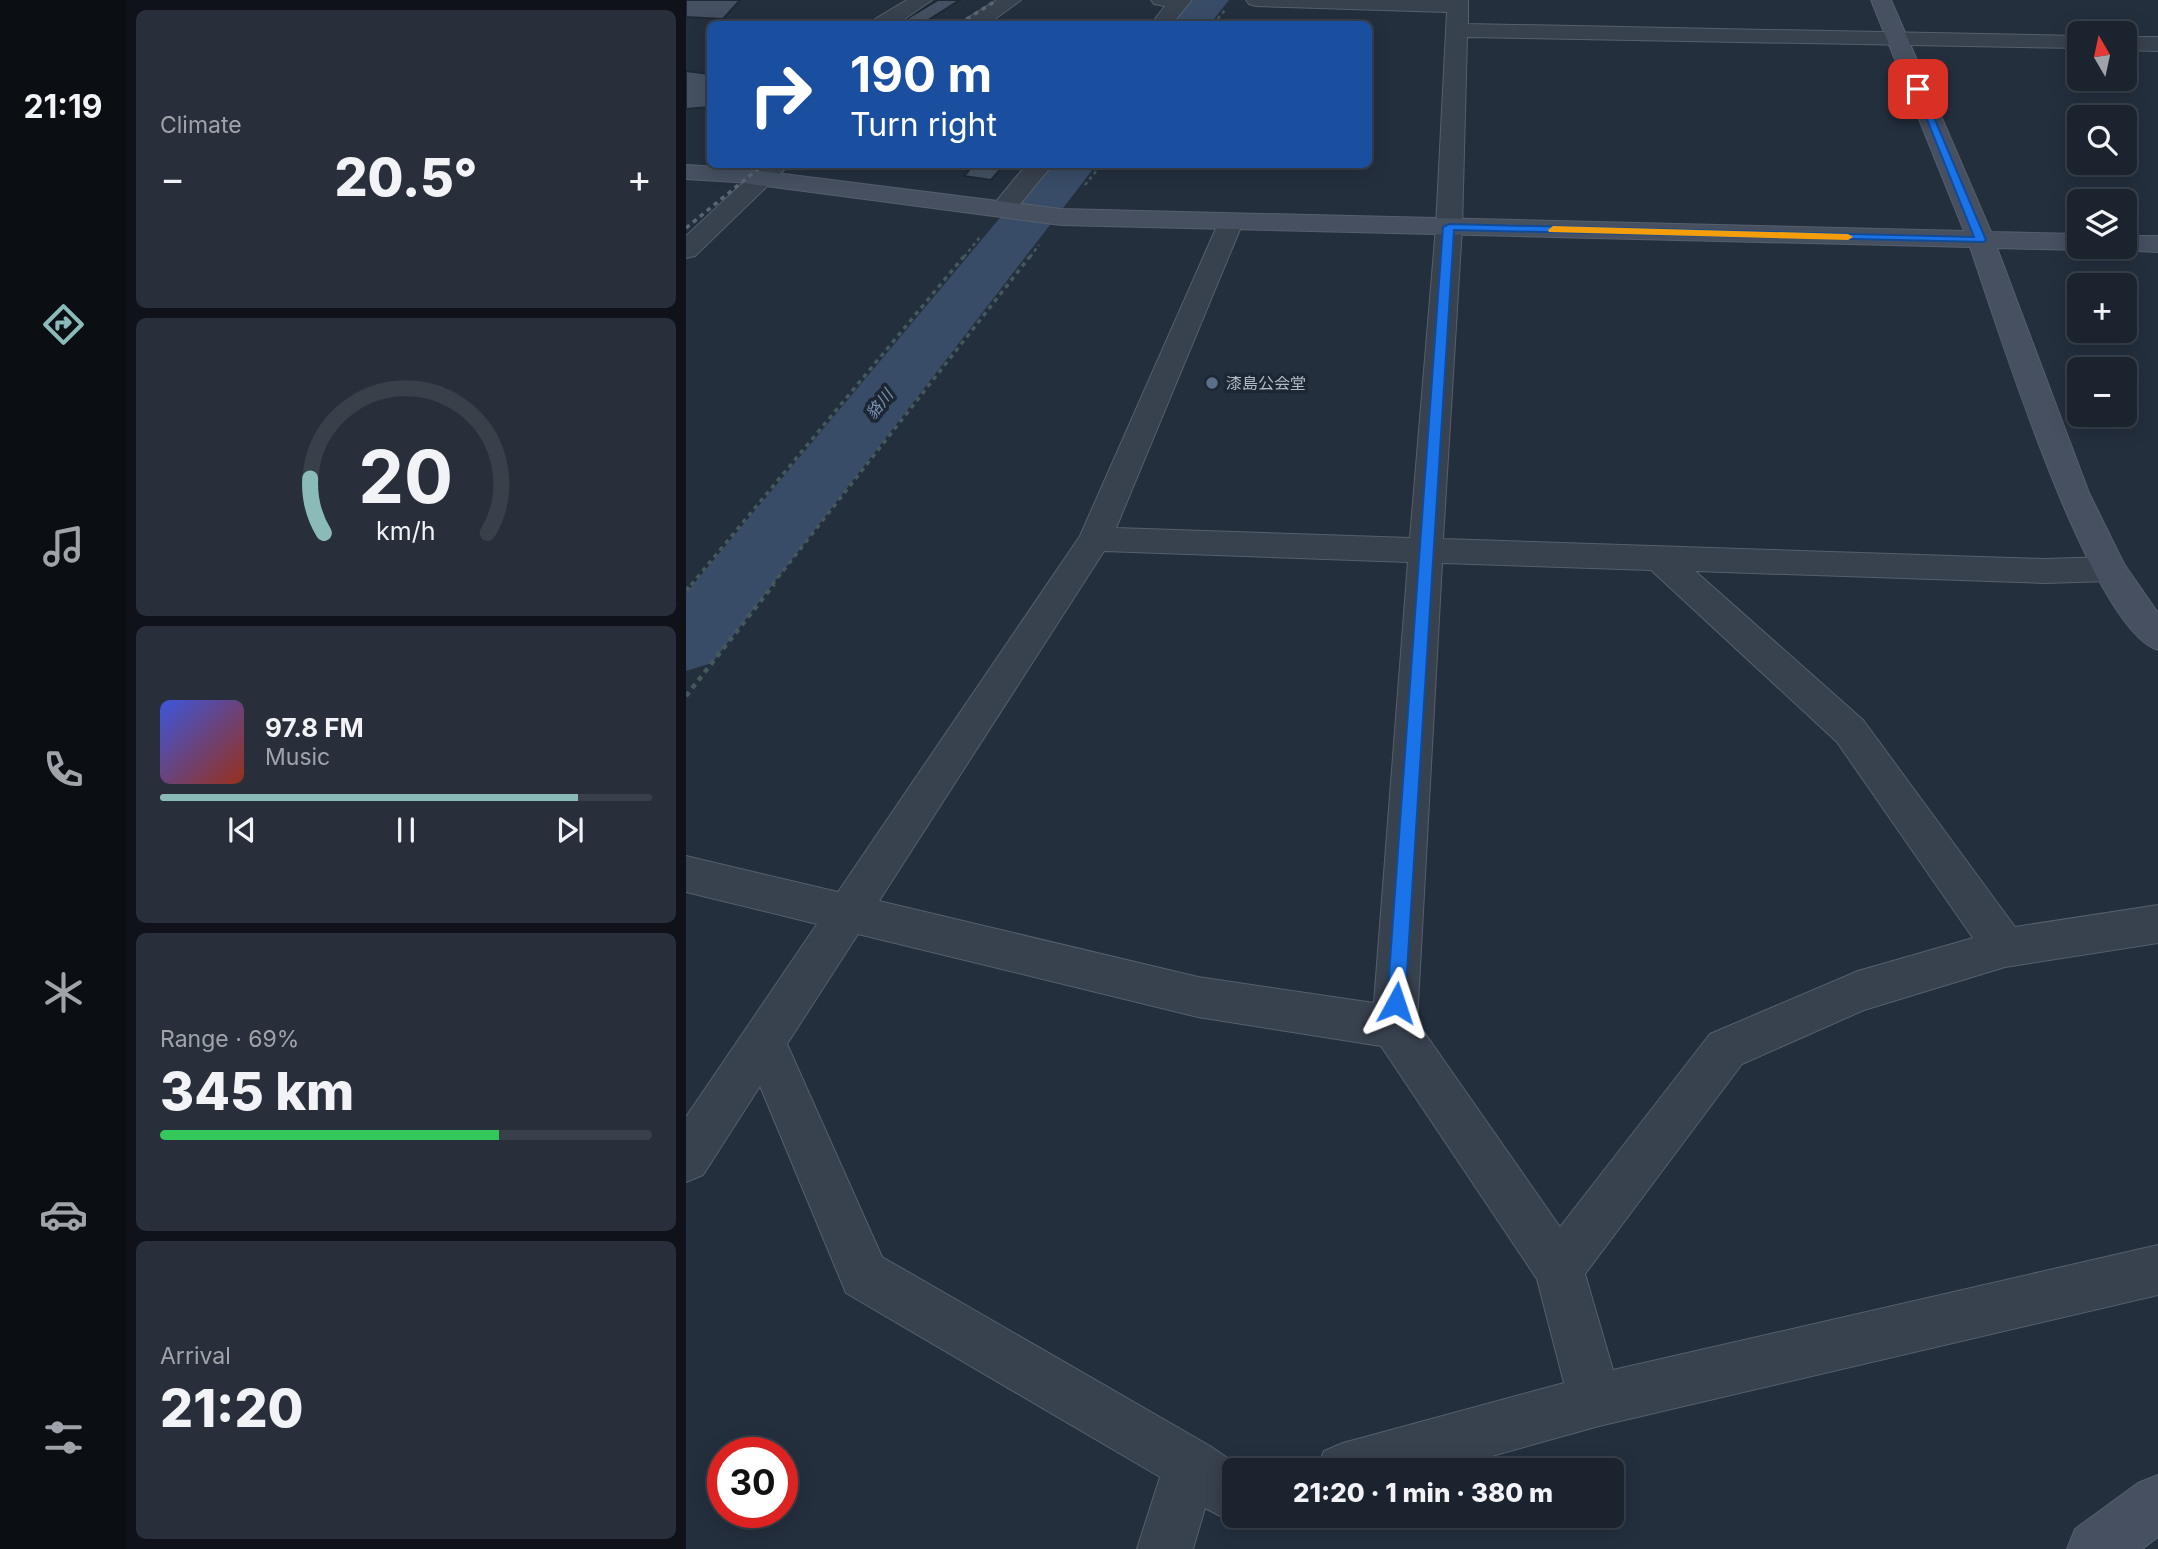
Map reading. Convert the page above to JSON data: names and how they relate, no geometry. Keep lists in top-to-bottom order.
{
  "water": ["貉川"],
  "places": ["漆島公会堂"],
  "north": "top",
  "page": {
    "tabs": "21:19",
    "tile": [
      "Climate",
      ["Range · 69%", "345 km"],
      ["Arrival", "21:20"]
    ],
    "map_buttons": ["+", "−"],
    "turn": ["190 m", "Turn right"],
    "heat": ["−", "20.5°", "+"],
    "song": ["97.8 FM", "Music"],
    "limit": "30",
    "trip": "21:20 · 1 min · 380 m",
    "gauge": ["20", "km/h"]
  }
}
